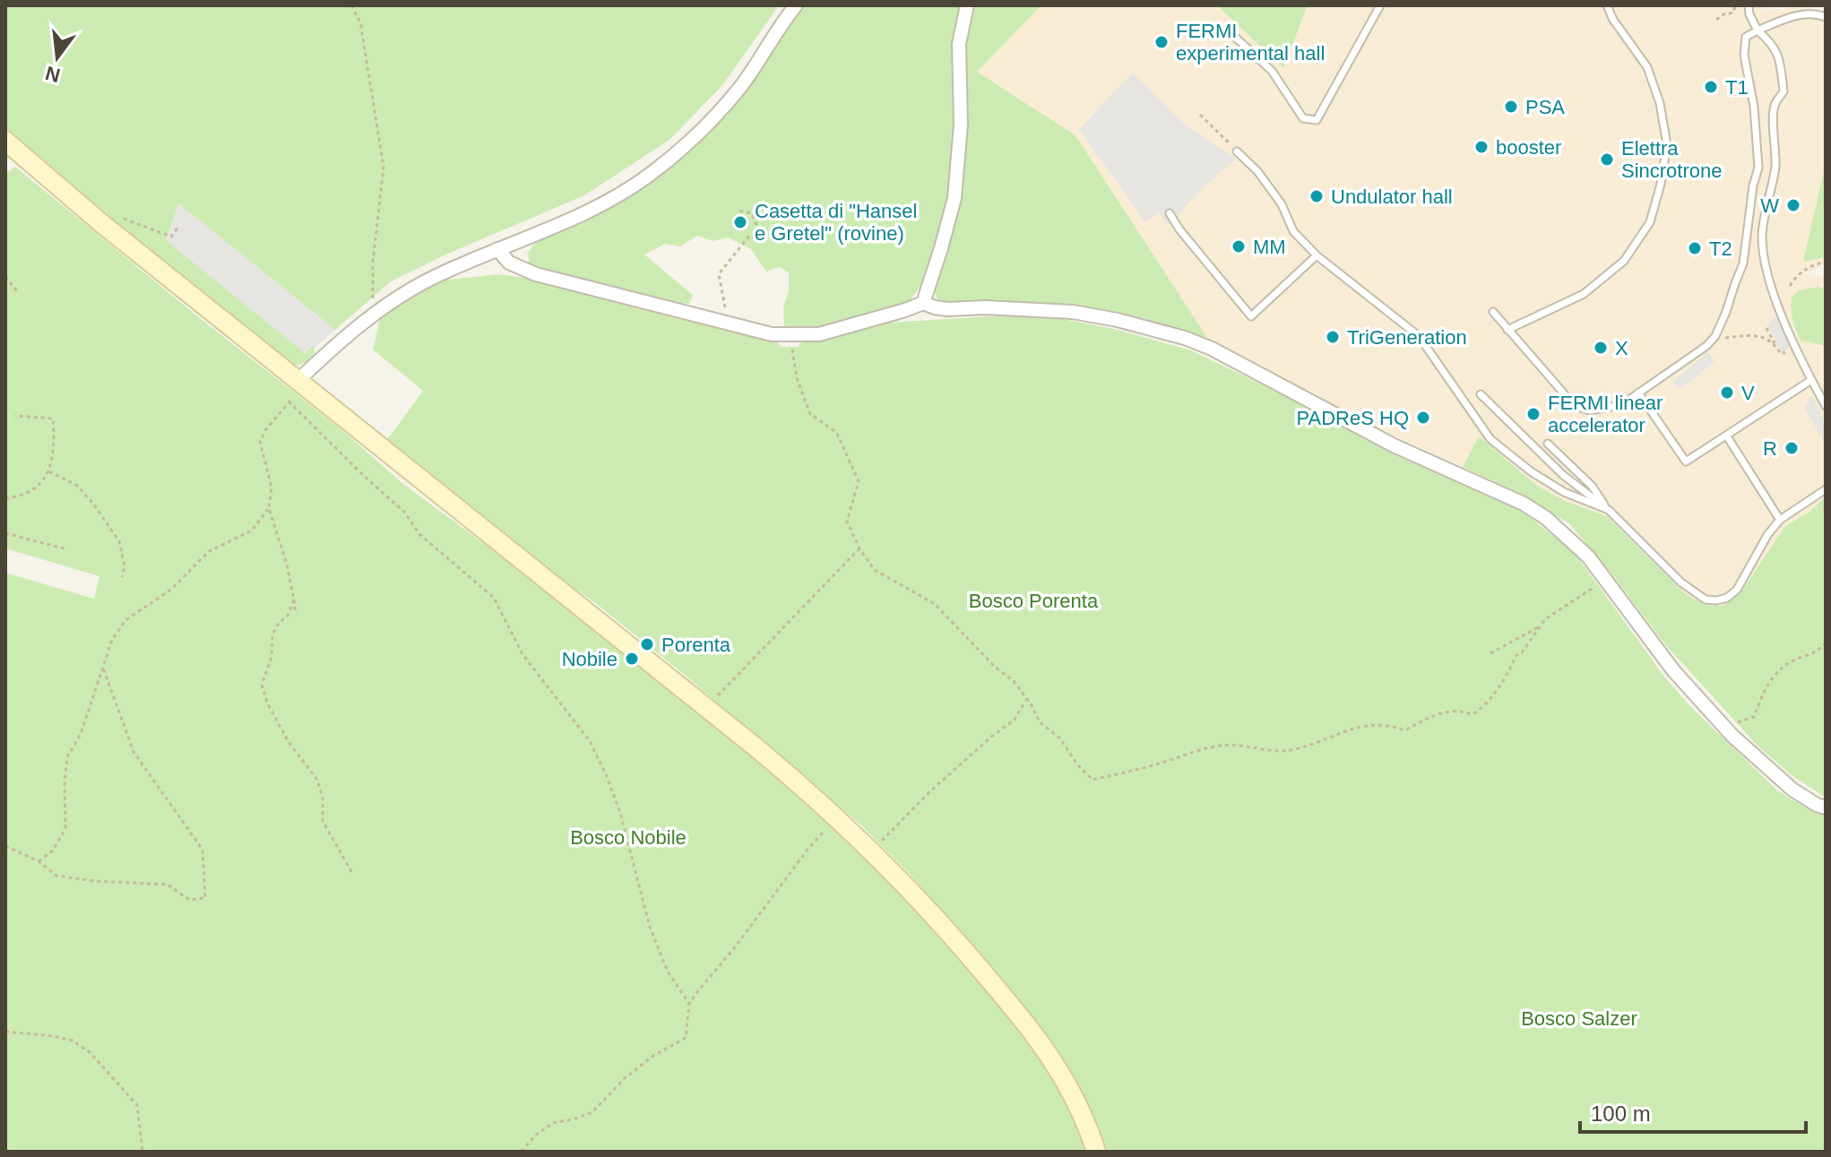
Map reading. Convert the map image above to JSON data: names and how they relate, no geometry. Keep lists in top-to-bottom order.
{
  "parks": ["Bosco Porenta", "Bosco Nobile", "Bosco Salzer"],
  "places": [
    "FERMI experimental hall",
    "T1",
    "PSA",
    "booster",
    "Elettra Sincrotrone",
    "Undulator hall",
    "W",
    "Casetta di \"Hansel e Gretel\" (rovine)",
    "MM",
    "T2",
    "TriGeneration",
    "X",
    "V",
    "FERMI linear accelerator",
    "PADReS HQ",
    "R",
    "Porenta",
    "Nobile"
  ],
  "scale_bar": "100 m",
  "north": "bottom"
}
